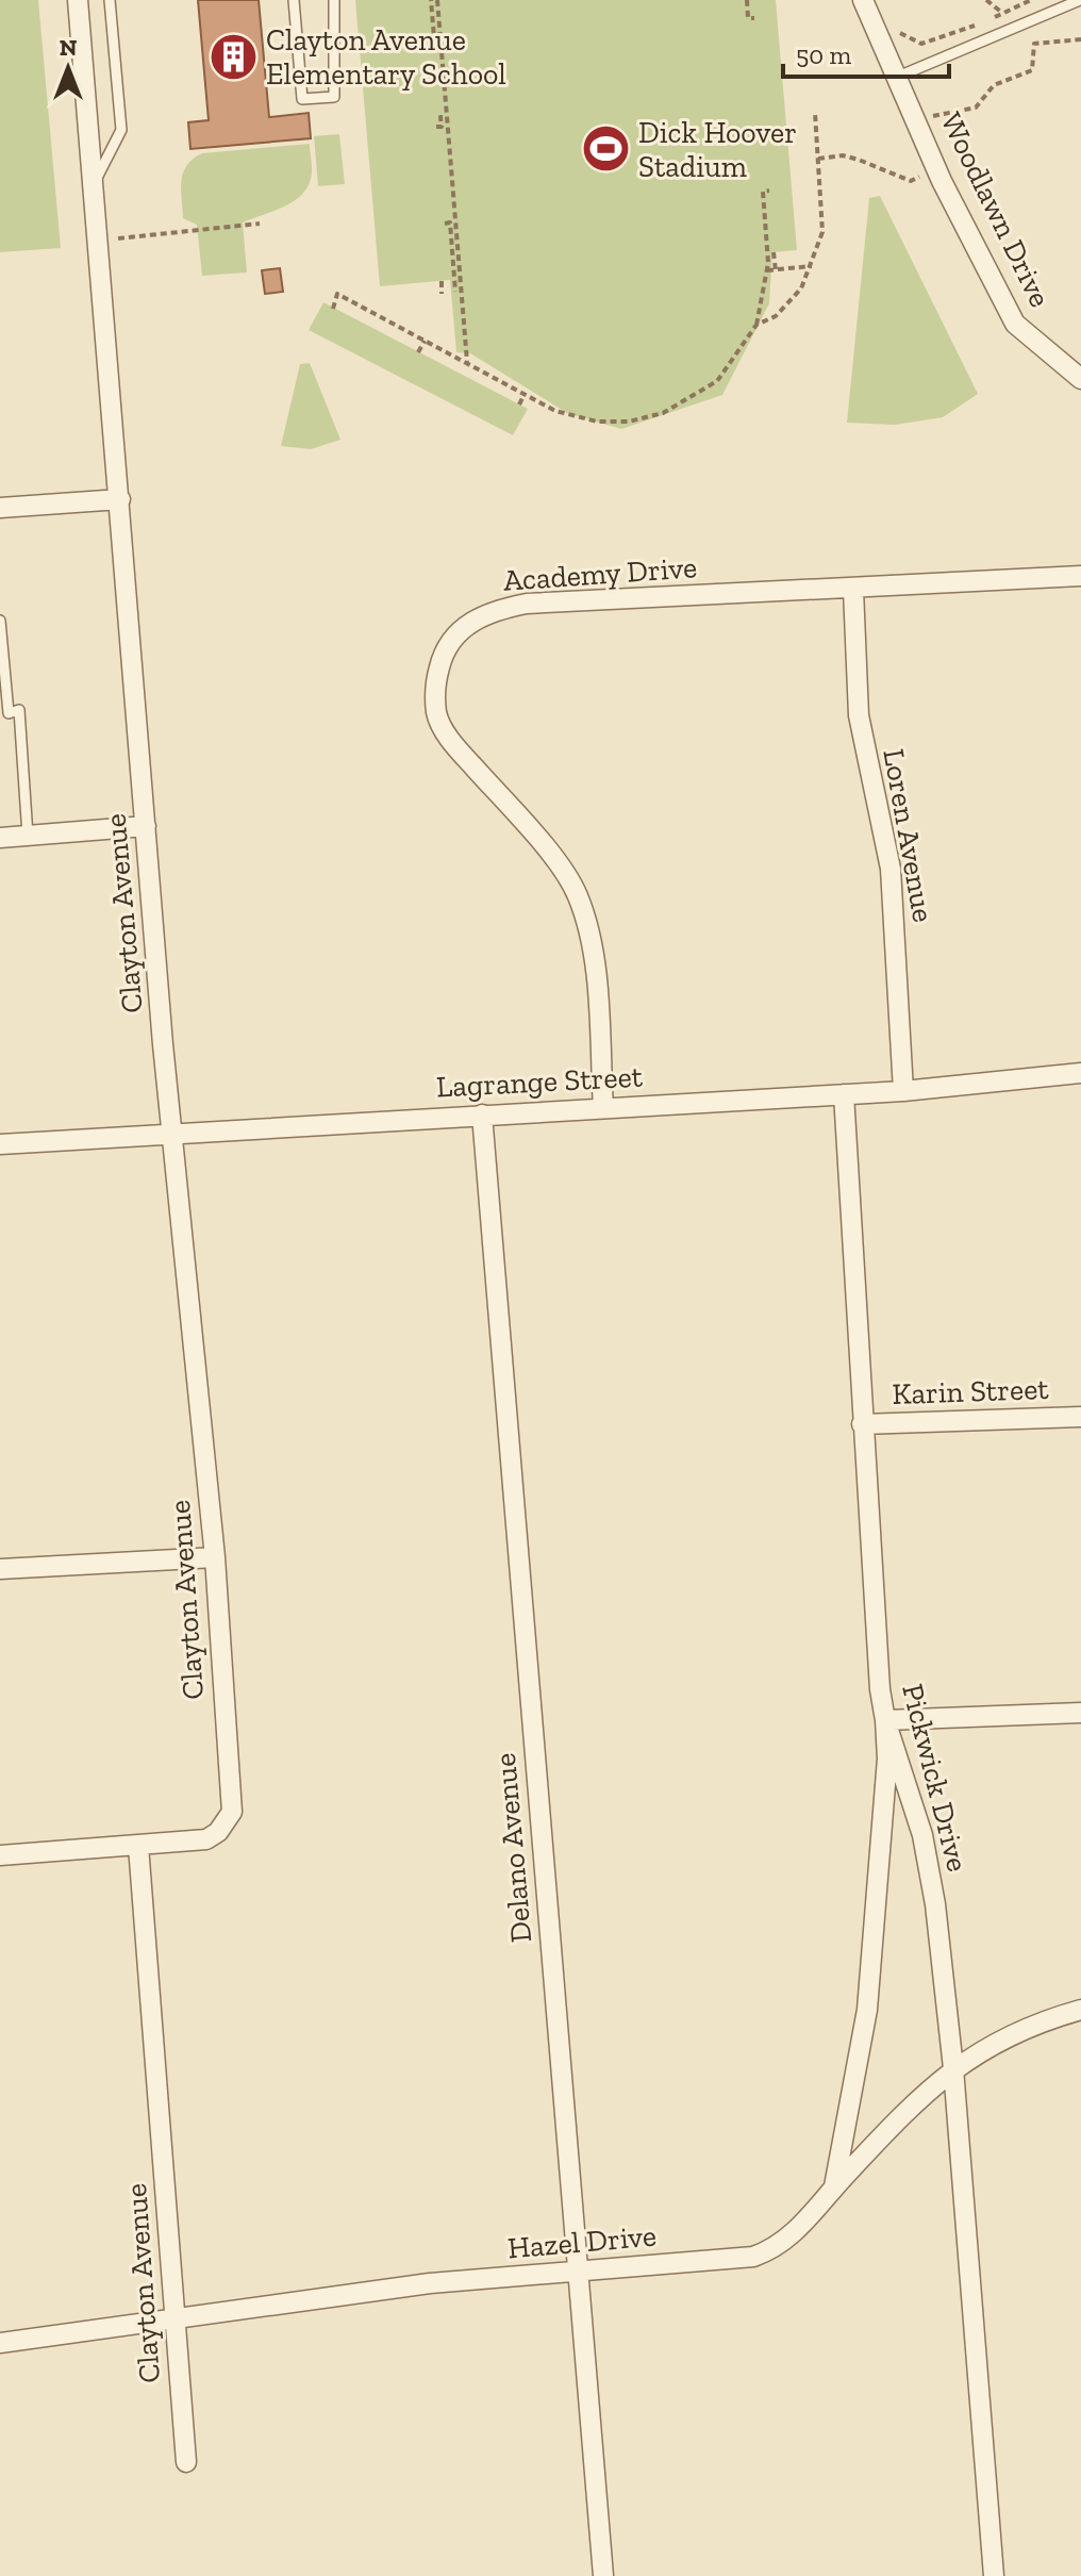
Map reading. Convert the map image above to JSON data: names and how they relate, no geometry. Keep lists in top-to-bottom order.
{
  "streets": {
    "street": [
      "Woodlawn Drive",
      "Academy Drive",
      "Loren Avenue",
      "Clayton Avenue",
      "Lagrange Street",
      "Karin Street",
      "Pickwick Drive",
      "Delano Avenue",
      "Hazel Drive"
    ]
  },
  "crossings": [
    ["Academy Drive", "Loren Avenue"],
    ["Academy Drive", "Lagrange Street"],
    ["Loren Avenue", "Lagrange Street"],
    ["Clayton Avenue", "Lagrange Street"],
    ["Clayton Avenue", "Hazel Drive"],
    ["Lagrange Street", "Pickwick Drive"],
    ["Lagrange Street", "Delano Avenue"],
    ["Karin Street", "Pickwick Drive"],
    ["Pickwick Drive", "Hazel Drive"],
    ["Delano Avenue", "Hazel Drive"]
  ],
  "places": {
    "building": ["Clayton Avenue Elementary School"],
    "sports": ["Dick Hoover Stadium"]
  },
  "scale_bar": "50 m",
  "north": "top"
}
